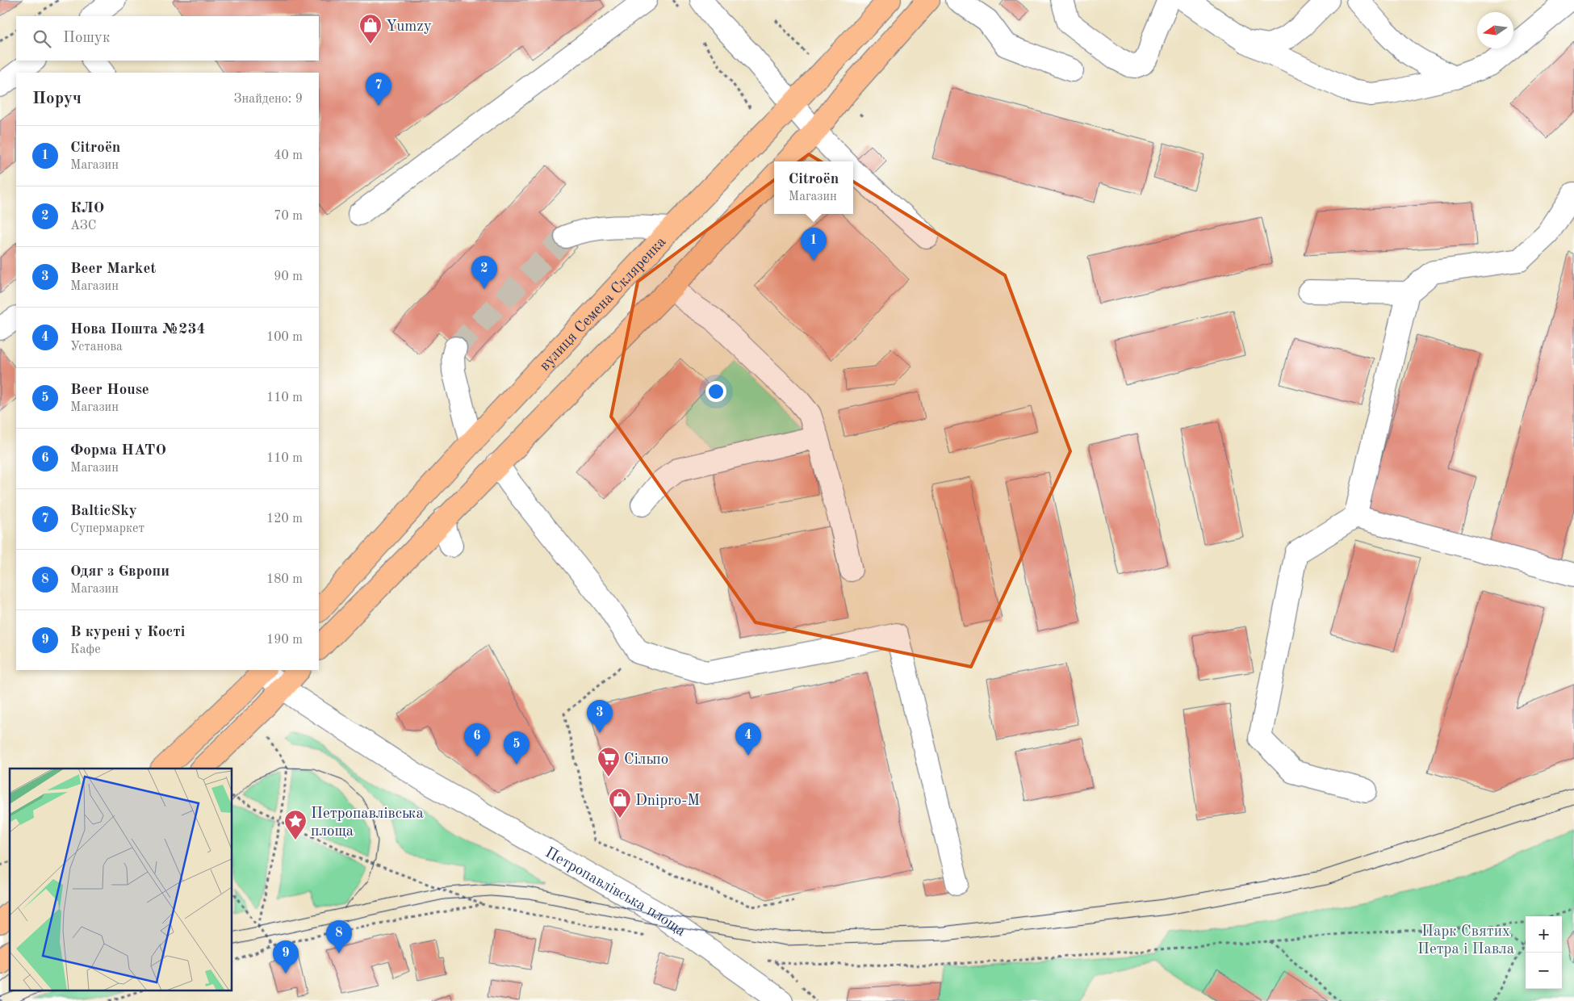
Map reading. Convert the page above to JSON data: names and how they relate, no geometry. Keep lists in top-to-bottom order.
{
  "streets": {
    "main road": ["вулиця Семена Скляренка"],
    "street": ["Петропавлівська площа"]
  },
  "parks": ["Парк Святих Петра і Павла"],
  "places": {
    "shop": ["Yumzy", "Dnipro-M"],
    "supermarket": ["Сільпо"],
    "place": ["Петропавлівська площа"]
  },
  "north": "left",
  "page": {
    "search": "Пошук",
    "pins": [
      "7",
      "1",
      "2",
      "3",
      "4",
      "6",
      "5",
      "8",
      "9"
    ],
    "heading": ["Поруч", "Знайдено: 9"],
    "list": [
      {
        "mark": "1",
        "name": "Citroën",
        "note": "Магазин",
        "value": "40 m"
      },
      {
        "mark": "2",
        "name": "КЛО",
        "note": "АЗС",
        "value": "70 m"
      },
      {
        "mark": "3",
        "name": "Beer Market",
        "note": "Магазин",
        "value": "90 m"
      },
      {
        "mark": "4",
        "name": "Нова Пошта №234",
        "note": "Установа",
        "value": "100 m"
      },
      {
        "mark": "5",
        "name": "Beer House",
        "note": "Магазин",
        "value": "110 m"
      },
      {
        "mark": "6",
        "name": "Форма НАТО",
        "note": "Магазин",
        "value": "110 m"
      },
      {
        "mark": "7",
        "name": "BalticSky",
        "note": "Супермаркет",
        "value": "120 m"
      },
      {
        "mark": "8",
        "name": "Одяг з Європи",
        "note": "Магазин",
        "value": "180 m"
      },
      {
        "mark": "9",
        "name": "В курені у Кості",
        "note": "Кафе",
        "value": "190 m"
      }
    ],
    "popup": ["Citroën", "Магазин"],
    "map_buttons": ["+", "−"]
  }
}
